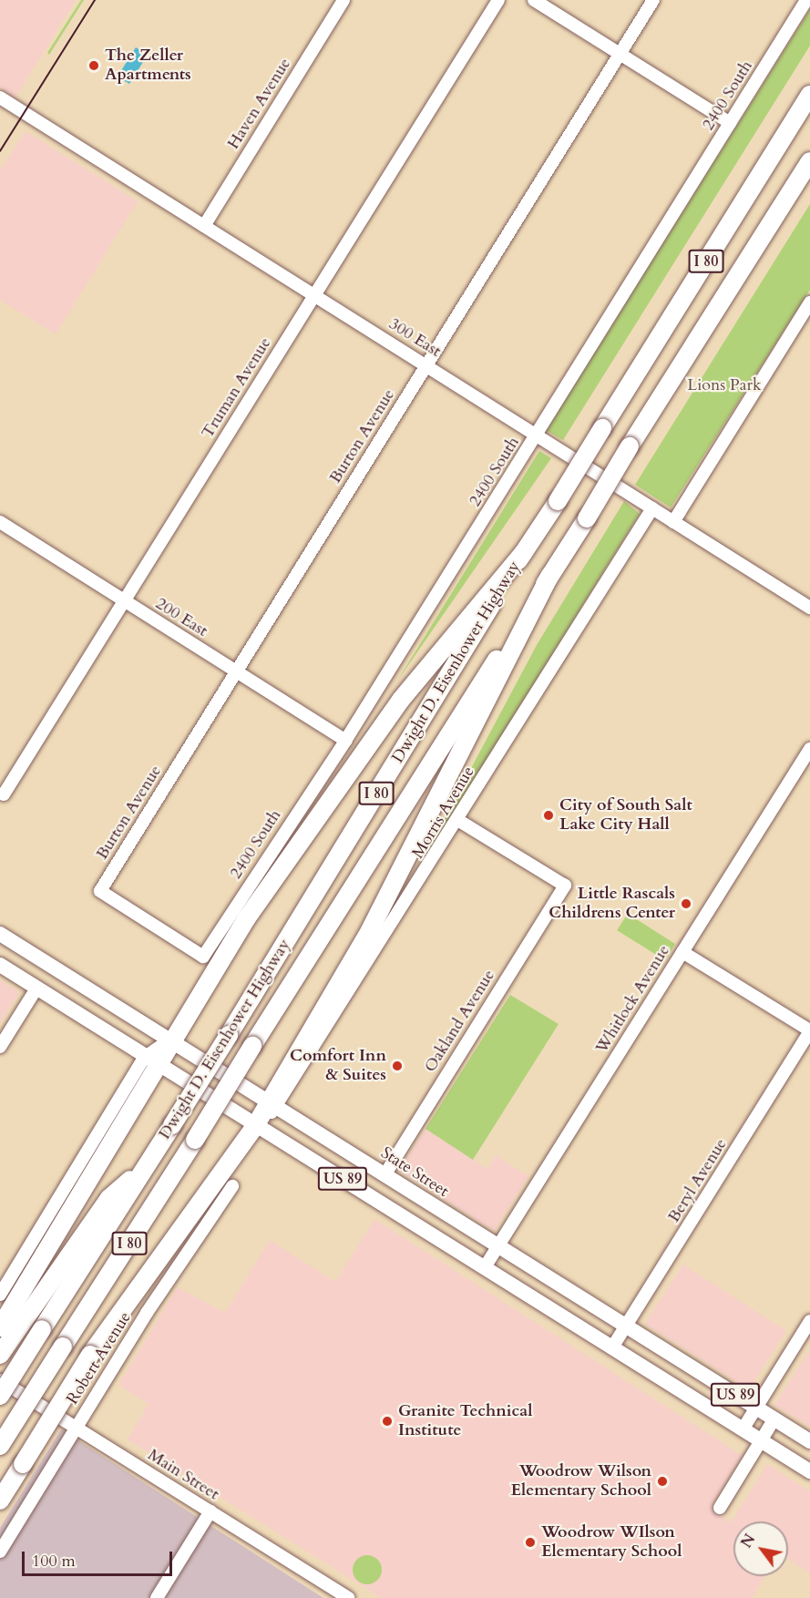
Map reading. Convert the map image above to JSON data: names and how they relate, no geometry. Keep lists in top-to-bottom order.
{
  "streets": {
    "highway": ["I 80", "Dwight D. Eisenhower Highway"],
    "main road": ["State Street", "US 89"],
    "street": [
      "2400 South",
      "Haven Avenue",
      "300 East",
      "Truman Avenue",
      "Burton Avenue",
      "200 East",
      "Morris Avenue",
      "Whitlock Avenue",
      "Oakland Avenue",
      "Beryl Avenue",
      "Robert Avenue",
      "Main Street"
    ]
  },
  "crossings": [
    ["2400 South", "300 East"],
    ["2400 South", "Burton Avenue"],
    ["2400 South", "200 East"],
    ["Haven Avenue", "300 East"],
    ["300 East", "Truman Avenue"],
    ["300 East", "Burton Avenue"],
    ["300 East", "Morris Avenue"],
    ["Truman Avenue", "200 East"],
    ["Burton Avenue", "200 East"],
    ["Morris Avenue", "Oakland Avenue"],
    ["Morris Avenue", "State Street"],
    ["Whitlock Avenue", "State Street"],
    ["Whitlock Avenue", "US 89"],
    ["Oakland Avenue", "State Street"],
    ["State Street", "Beryl Avenue"],
    ["US 89", "Beryl Avenue"],
    ["Robert Avenue", "Main Street"]
  ],
  "parks": ["Lions Park"],
  "places": [
    "The Zeller Apartments",
    "City of South Salt Lake City Hall",
    "Little Rascals Childrens Center",
    "Comfort Inn & Suites",
    "Granite Technical Institute",
    "Woodrow Wilson Elementary School",
    "Woodrow WIlson Elementary School"
  ],
  "scale_bar": "100 m",
  "north": "top left"
}
